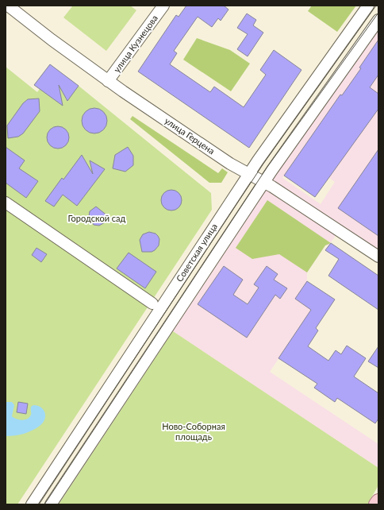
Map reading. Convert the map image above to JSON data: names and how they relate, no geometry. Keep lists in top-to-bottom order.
{
  "streets": {
    "street": ["улица Кузнецова", "улица Герцена", "Советская улица"]
  },
  "crossings": [
    ["улица Кузнецова", "улица Герцена"],
    ["улица Герцена", "Советская улица"]
  ],
  "parks": ["Городской сад", "Ново-Соборная площадь"]
}
